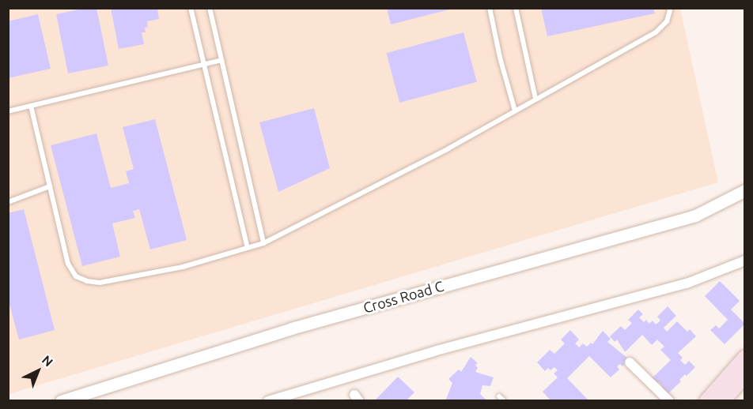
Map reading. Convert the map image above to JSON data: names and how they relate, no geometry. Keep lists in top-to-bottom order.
{
  "streets": {
    "street": ["Cross Road C"]
  },
  "north": "top right"
}
